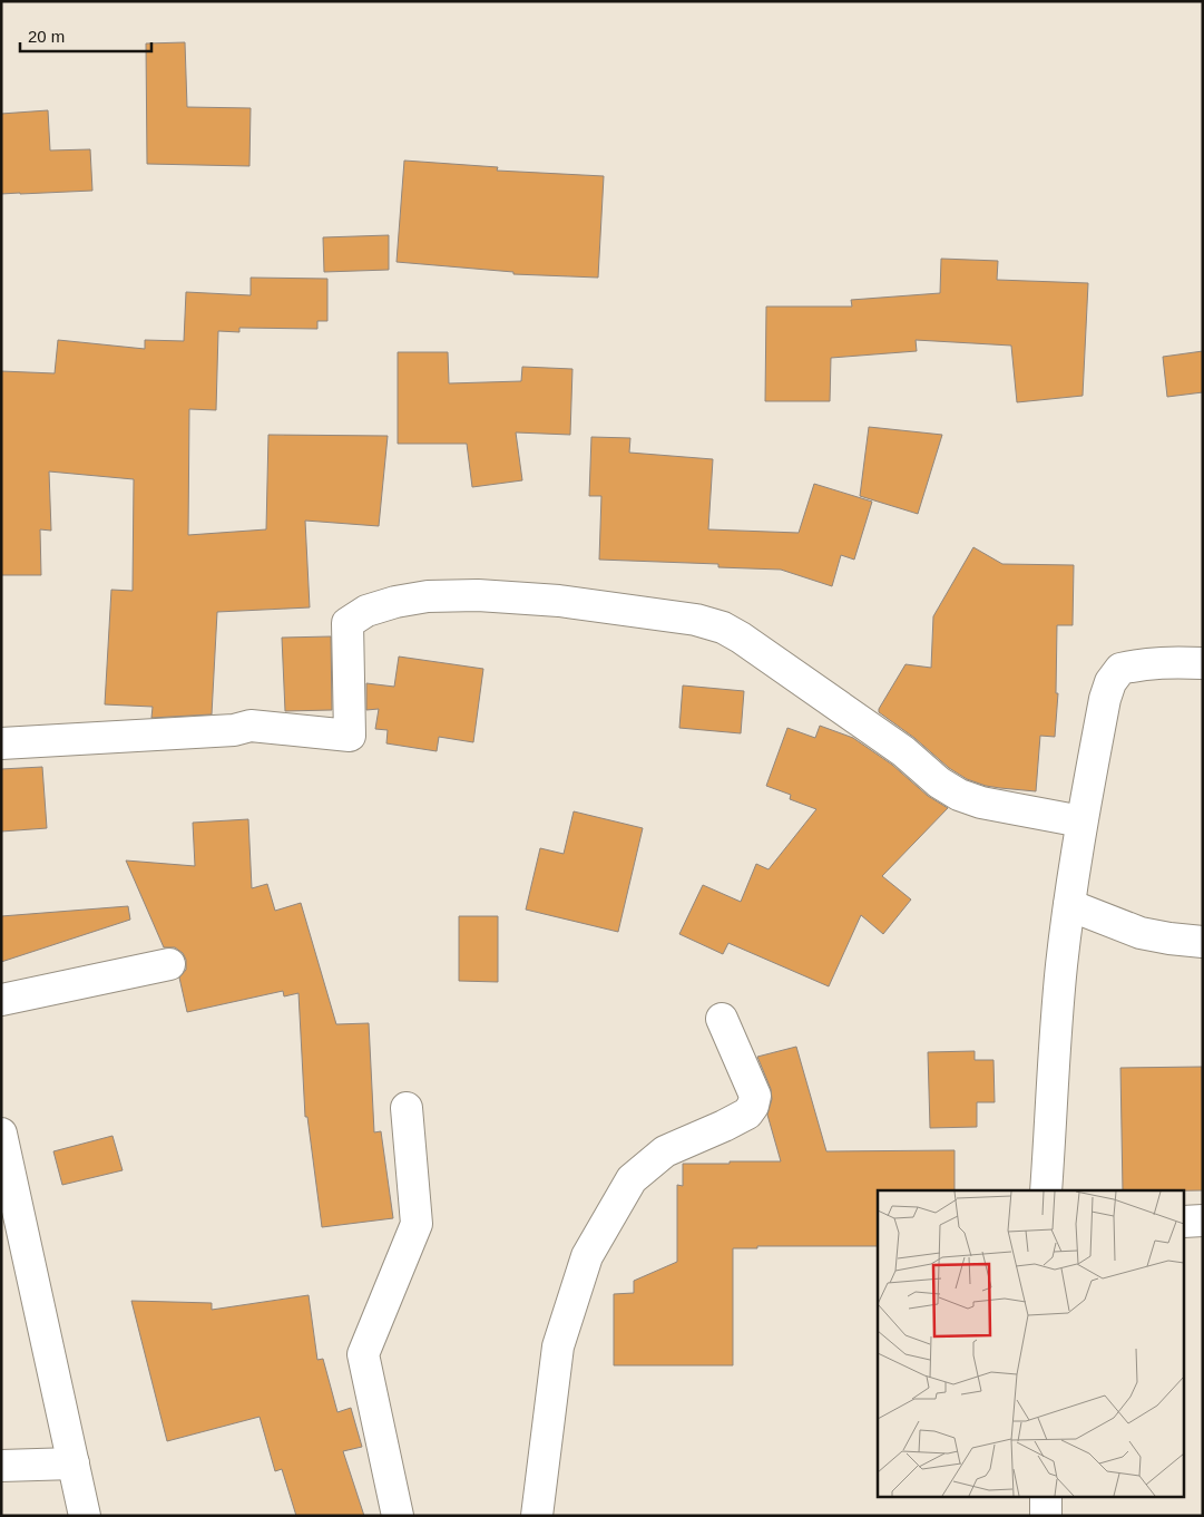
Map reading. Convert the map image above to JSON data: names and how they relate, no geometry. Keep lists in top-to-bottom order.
{
  "scale_bar": "20 m"
}
